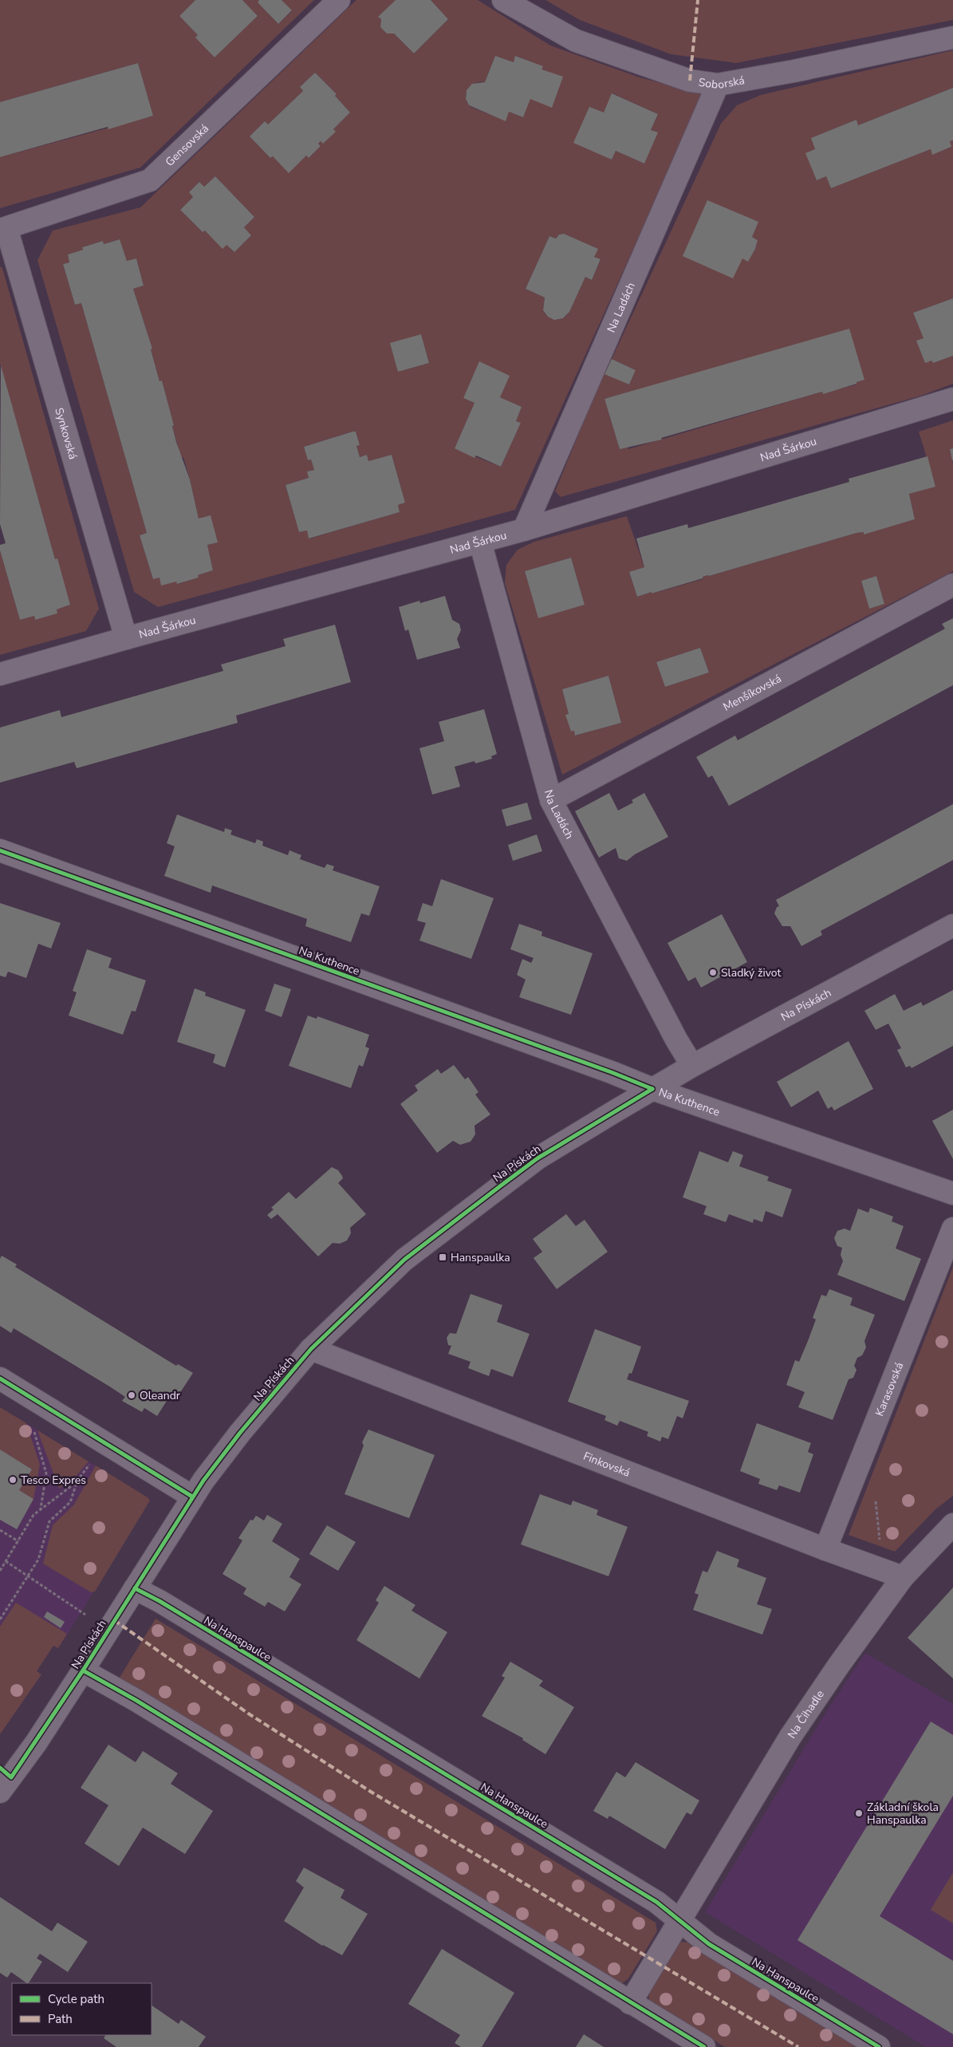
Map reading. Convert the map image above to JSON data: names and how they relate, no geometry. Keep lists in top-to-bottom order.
{
  "streets": {
    "street": [
      "Soborská",
      "Gensovská",
      "Na Ladách",
      "Synkovská",
      "Nad Šárkou",
      "Menšíkovská",
      "Na Kuthence",
      "Na Pískách",
      "Karasovská",
      "Finkovská",
      "Na Hanspaulce",
      "Na Čihadle"
    ]
  },
  "crossings": [
    ["Soborská", "Na Ladách"],
    ["Gensovská", "Synkovská"],
    ["Na Ladách", "Nad Šárkou"],
    ["Na Ladách", "Menšíkovská"],
    ["Na Ladách", "Na Pískách"],
    ["Synkovská", "Nad Šárkou"],
    ["Na Kuthence", "Na Pískách"],
    ["Na Pískách", "Finkovská"],
    ["Na Pískách", "Na Hanspaulce"],
    ["Karasovská", "Finkovská"],
    ["Finkovská", "Na Čihadle"],
    ["Na Hanspaulce", "Na Čihadle"]
  ],
  "places": {
    "other": [
      "Sladký život",
      "Oleandr",
      "Tesco Expres",
      "Základní škola Hanspaulka"
    ],
    "transit": ["Hanspaulka"]
  },
  "legend": ["Cycle path", "Path"]
}
